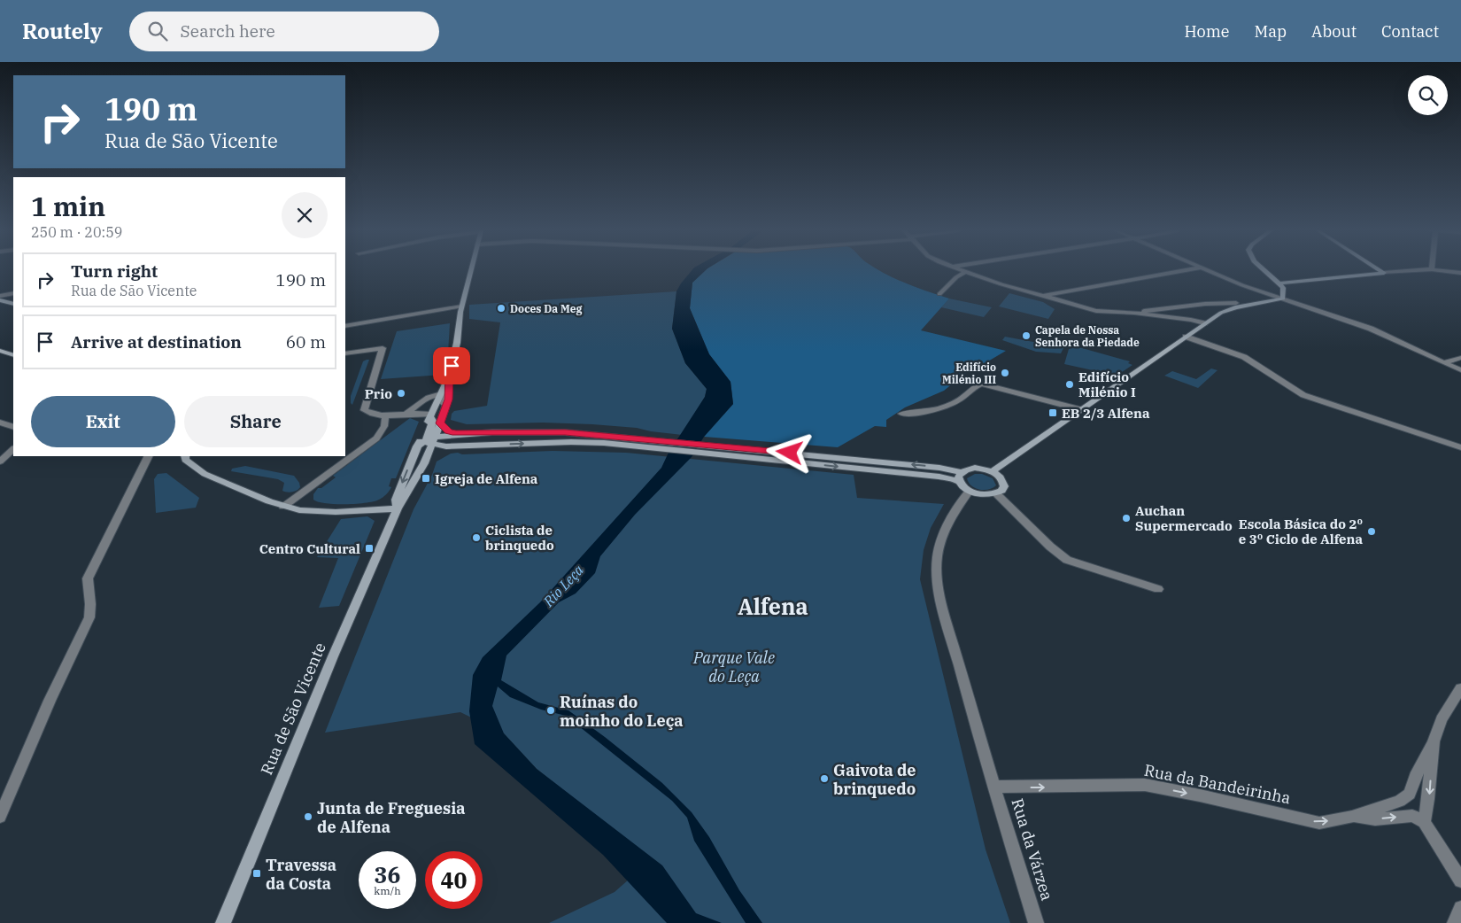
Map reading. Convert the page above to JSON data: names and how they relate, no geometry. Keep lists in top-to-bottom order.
{
  "streets": {
    "street": ["Rua de São Vicente", "Rua da Bandeirinha", "Rua da Várzea"]
  },
  "crossings": [
    ["Rua da Bandeirinha", "Rua da Várzea"]
  ],
  "one_way": ["Rua da Bandeirinha"],
  "districts": ["Alfena"],
  "water": ["Rio Leça"],
  "parks": ["Parque Vale do Leça"],
  "places": {
    "other": [
      "Doces Da Meg",
      "Capela de Nossa Senhora da Piedade",
      "Edifício Milénio III",
      "Edifício Milénio I",
      "Prio",
      "Auchan Supermercado",
      "Escola Básica do 2º e 3º Ciclo de Alfena",
      "Ciclista de brinquedo",
      "Ruínas do moinho do Leça",
      "Gaivota de brinquedo",
      "Junta de Freguesia de Alfena"
    ],
    "transit": [
      "EB 2/3 Alfena",
      "Igreja de Alfena",
      "Centro Cultural",
      "Travessa da Costa"
    ]
  },
  "page": {
    "header": "Routely",
    "search": "Search here",
    "nav": [
      "Home",
      "Map",
      "About",
      "Contact"
    ],
    "turn": ["190 m", "Rua de São Vicente"],
    "heading": ["1 min", "250 m · 20:59"],
    "list": [
      {
        "name": "Turn right",
        "note": "Rua de São Vicente",
        "value": "190 m"
      },
      {
        "name": "Arrive at destination",
        "value": "60 m"
      }
    ],
    "buttons": ["Exit", "Share"],
    "speed": "36 km/h",
    "limit": "40"
  }
}
